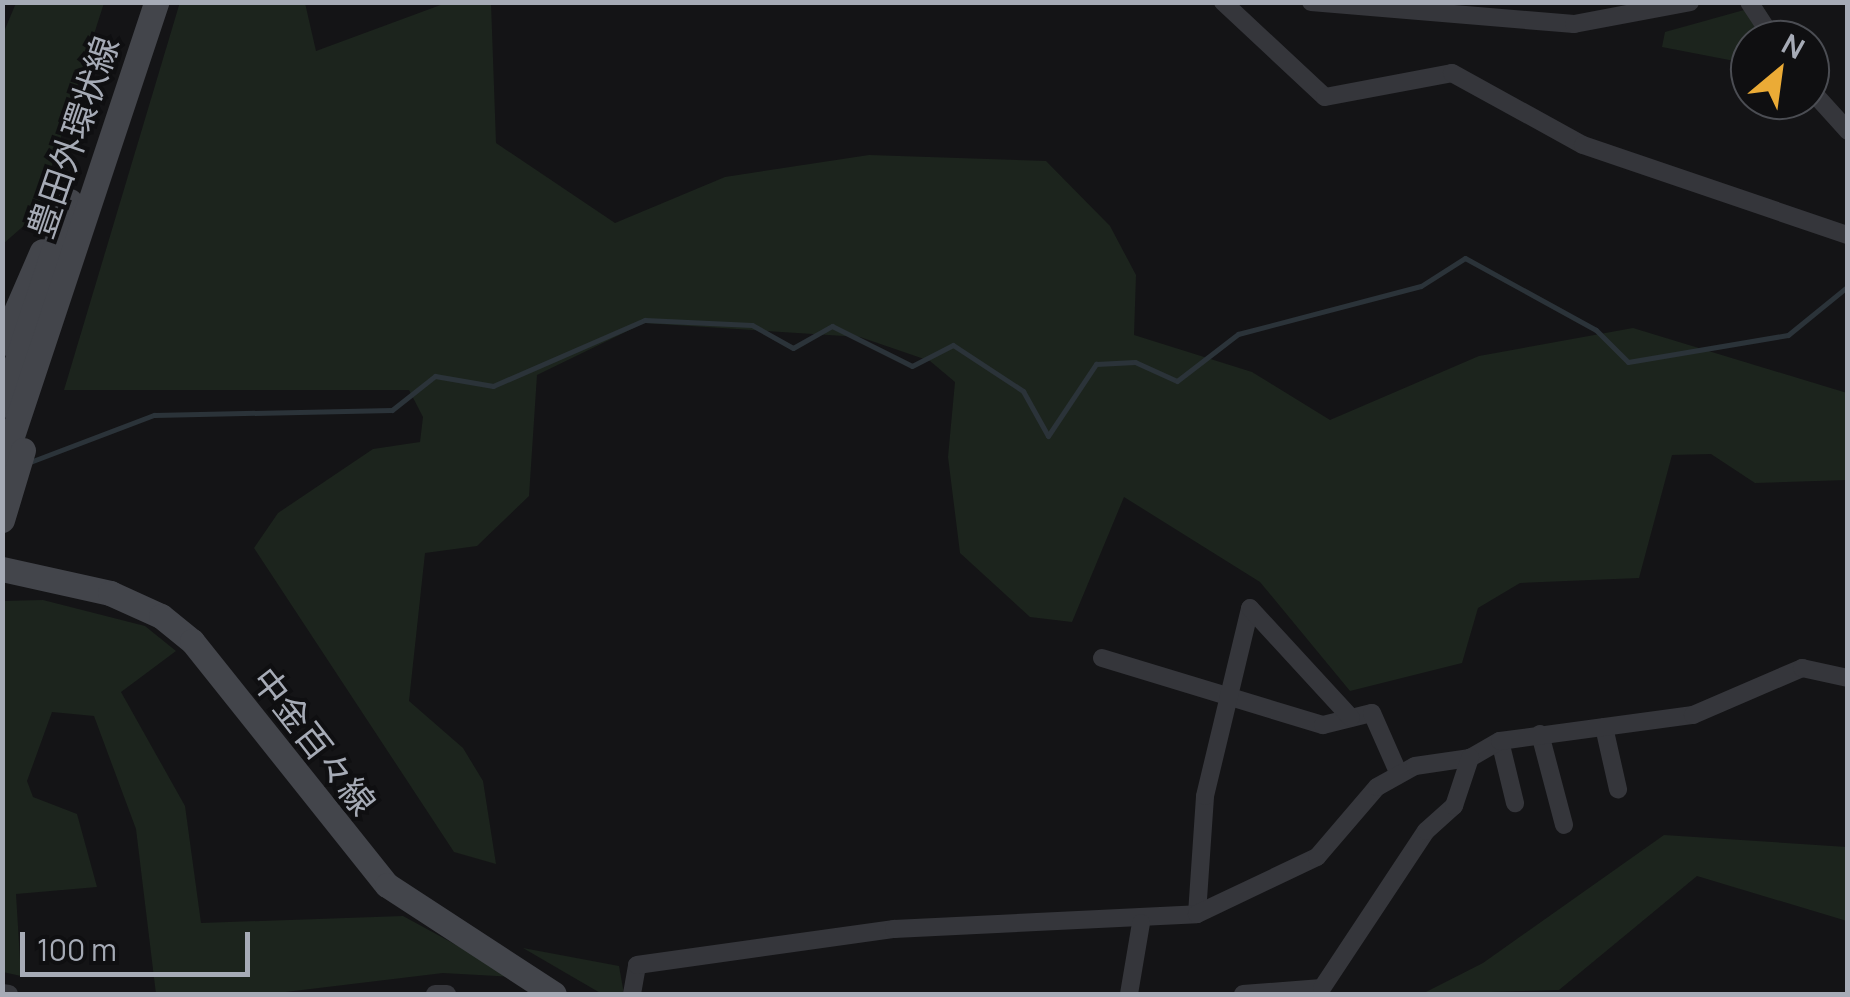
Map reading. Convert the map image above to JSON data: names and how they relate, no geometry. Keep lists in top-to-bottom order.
{
  "streets": {
    "street": ["豊田外環状線", "中金百々線"]
  },
  "scale_bar": "100 m",
  "north": "top right"
}
